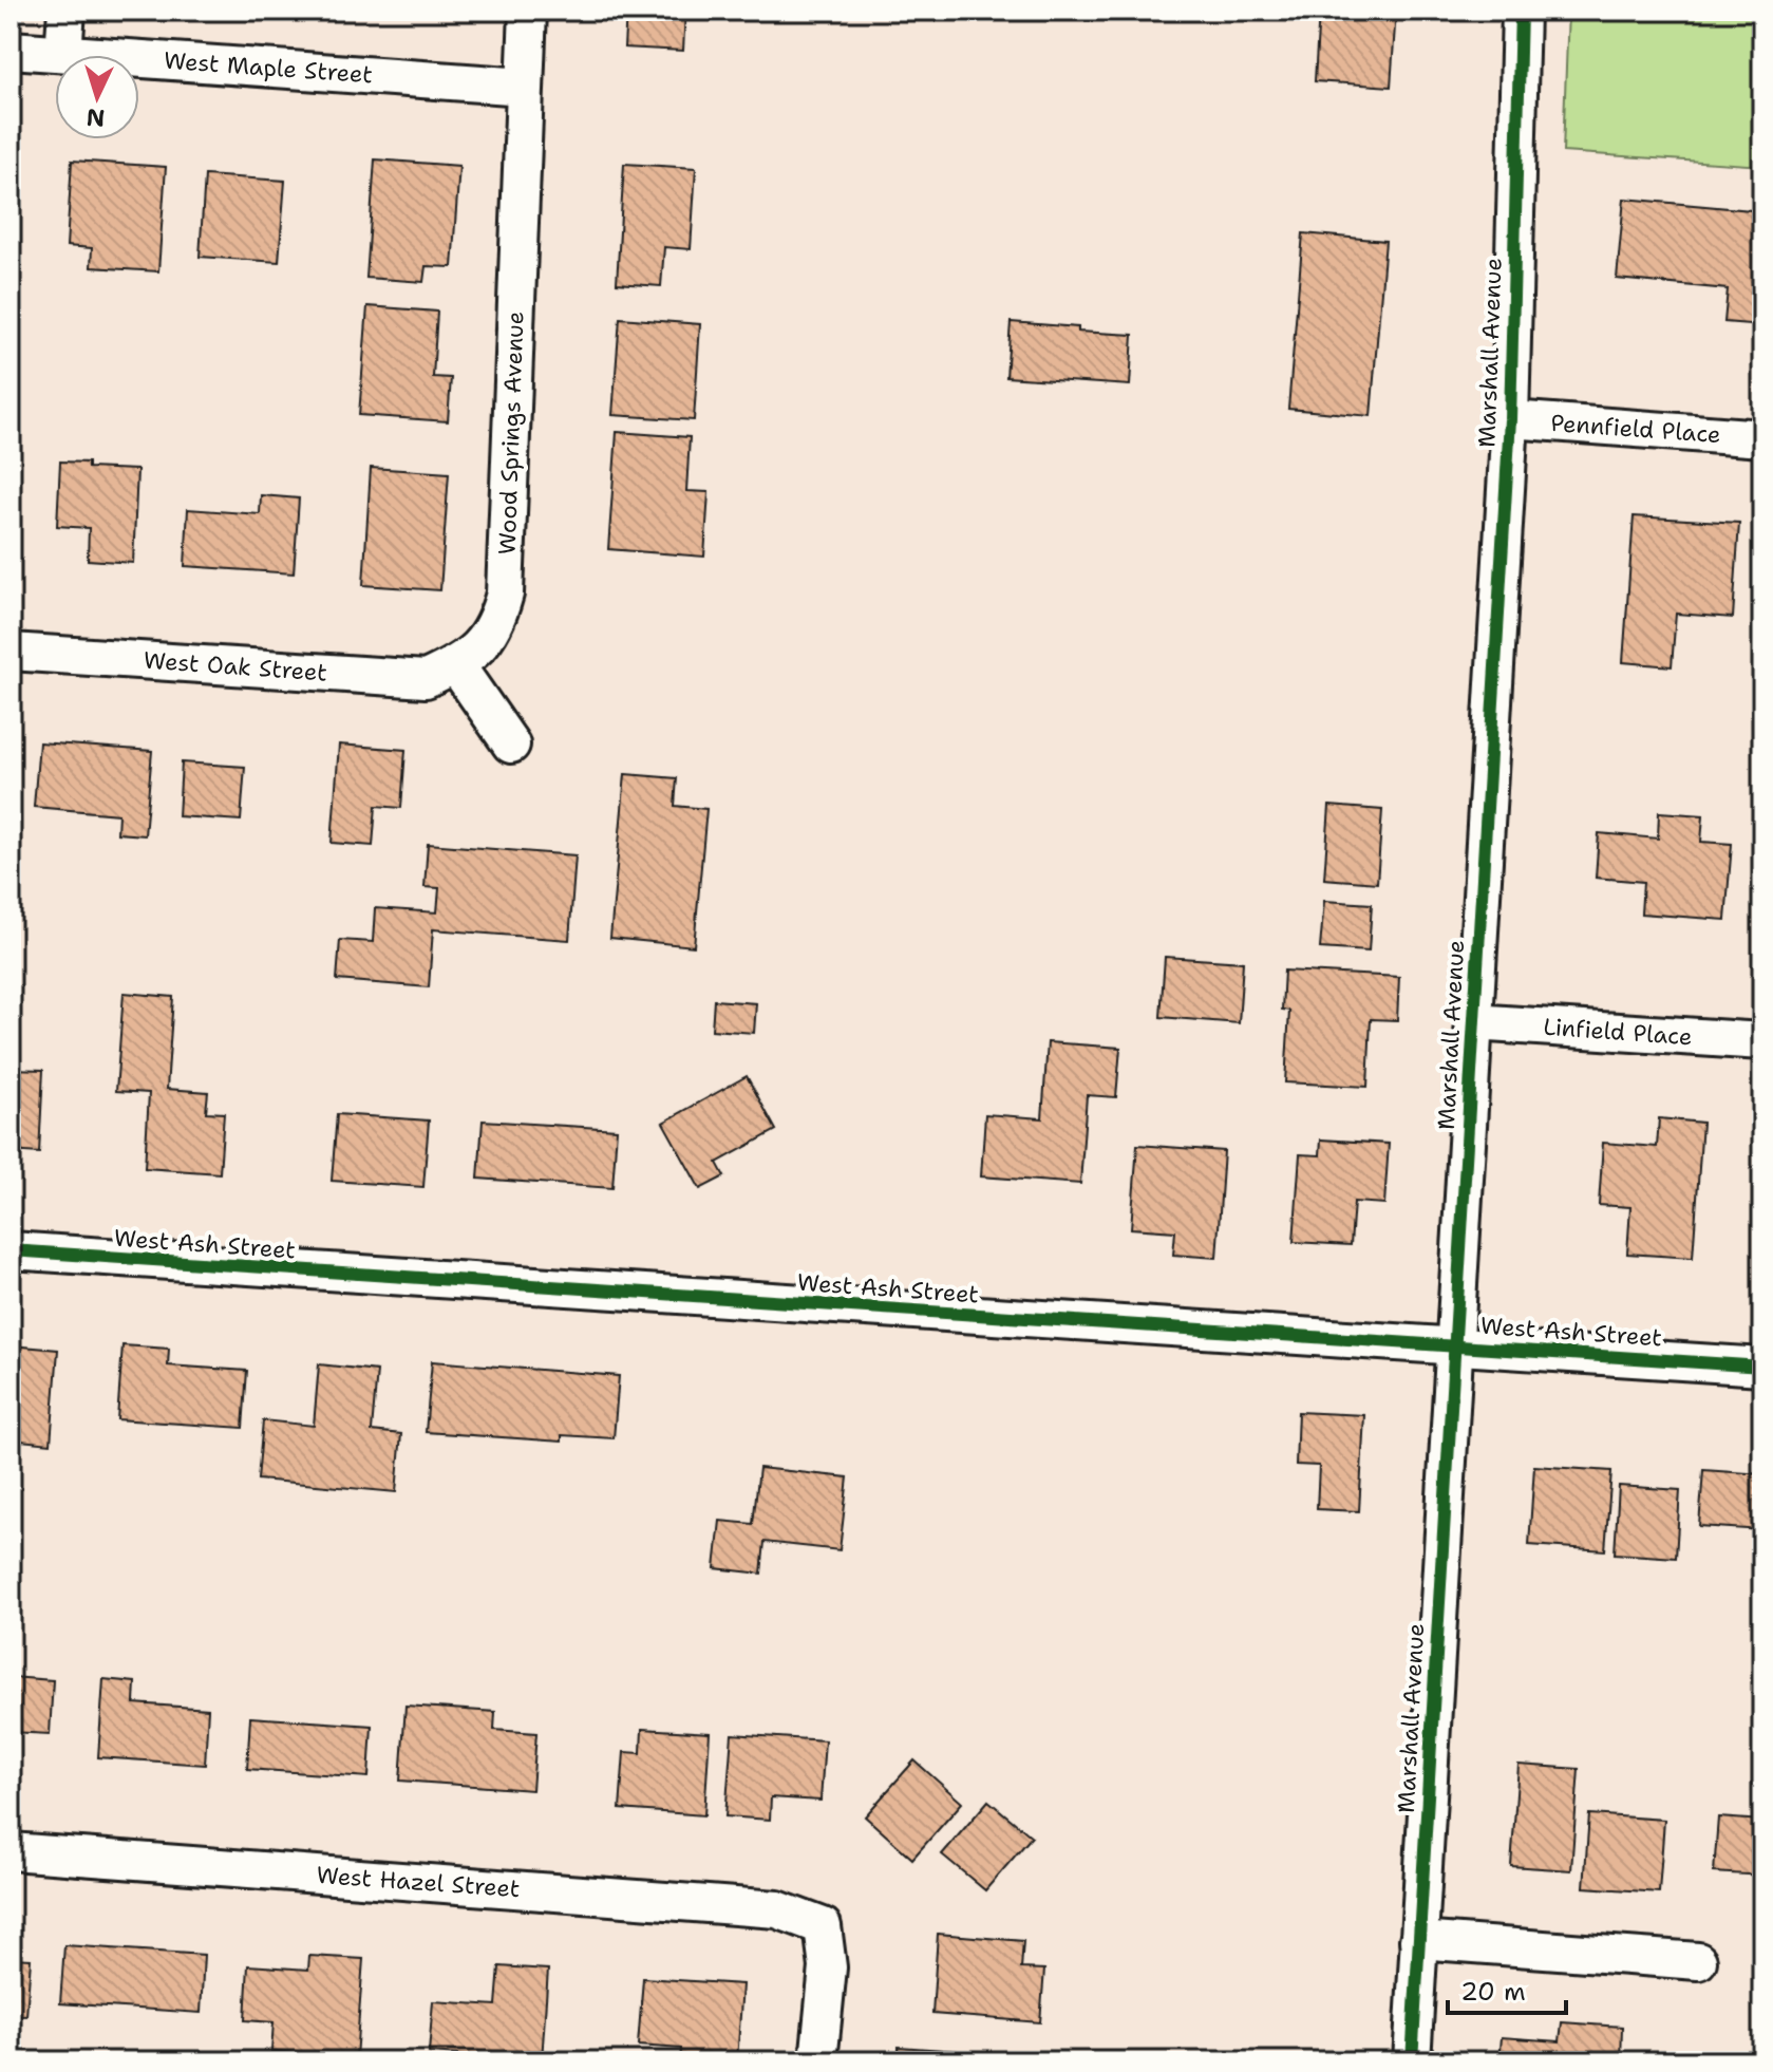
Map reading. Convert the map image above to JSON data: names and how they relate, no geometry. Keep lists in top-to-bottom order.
{
  "streets": {
    "street": [
      "West Maple Street",
      "Marshall Avenue",
      "Pennfield Place",
      "Wood Springs Avenue",
      "West Oak Street",
      "Linfield Place",
      "West Ash Street",
      "West Hazel Street"
    ]
  },
  "crossings": [
    ["West Maple Street", "Wood Springs Avenue"],
    ["Marshall Avenue", "Pennfield Place"],
    ["Marshall Avenue", "Linfield Place"],
    ["Marshall Avenue", "West Ash Street"],
    ["Wood Springs Avenue", "West Oak Street"]
  ],
  "scale_bar": "20 m",
  "north": "bottom"
}
